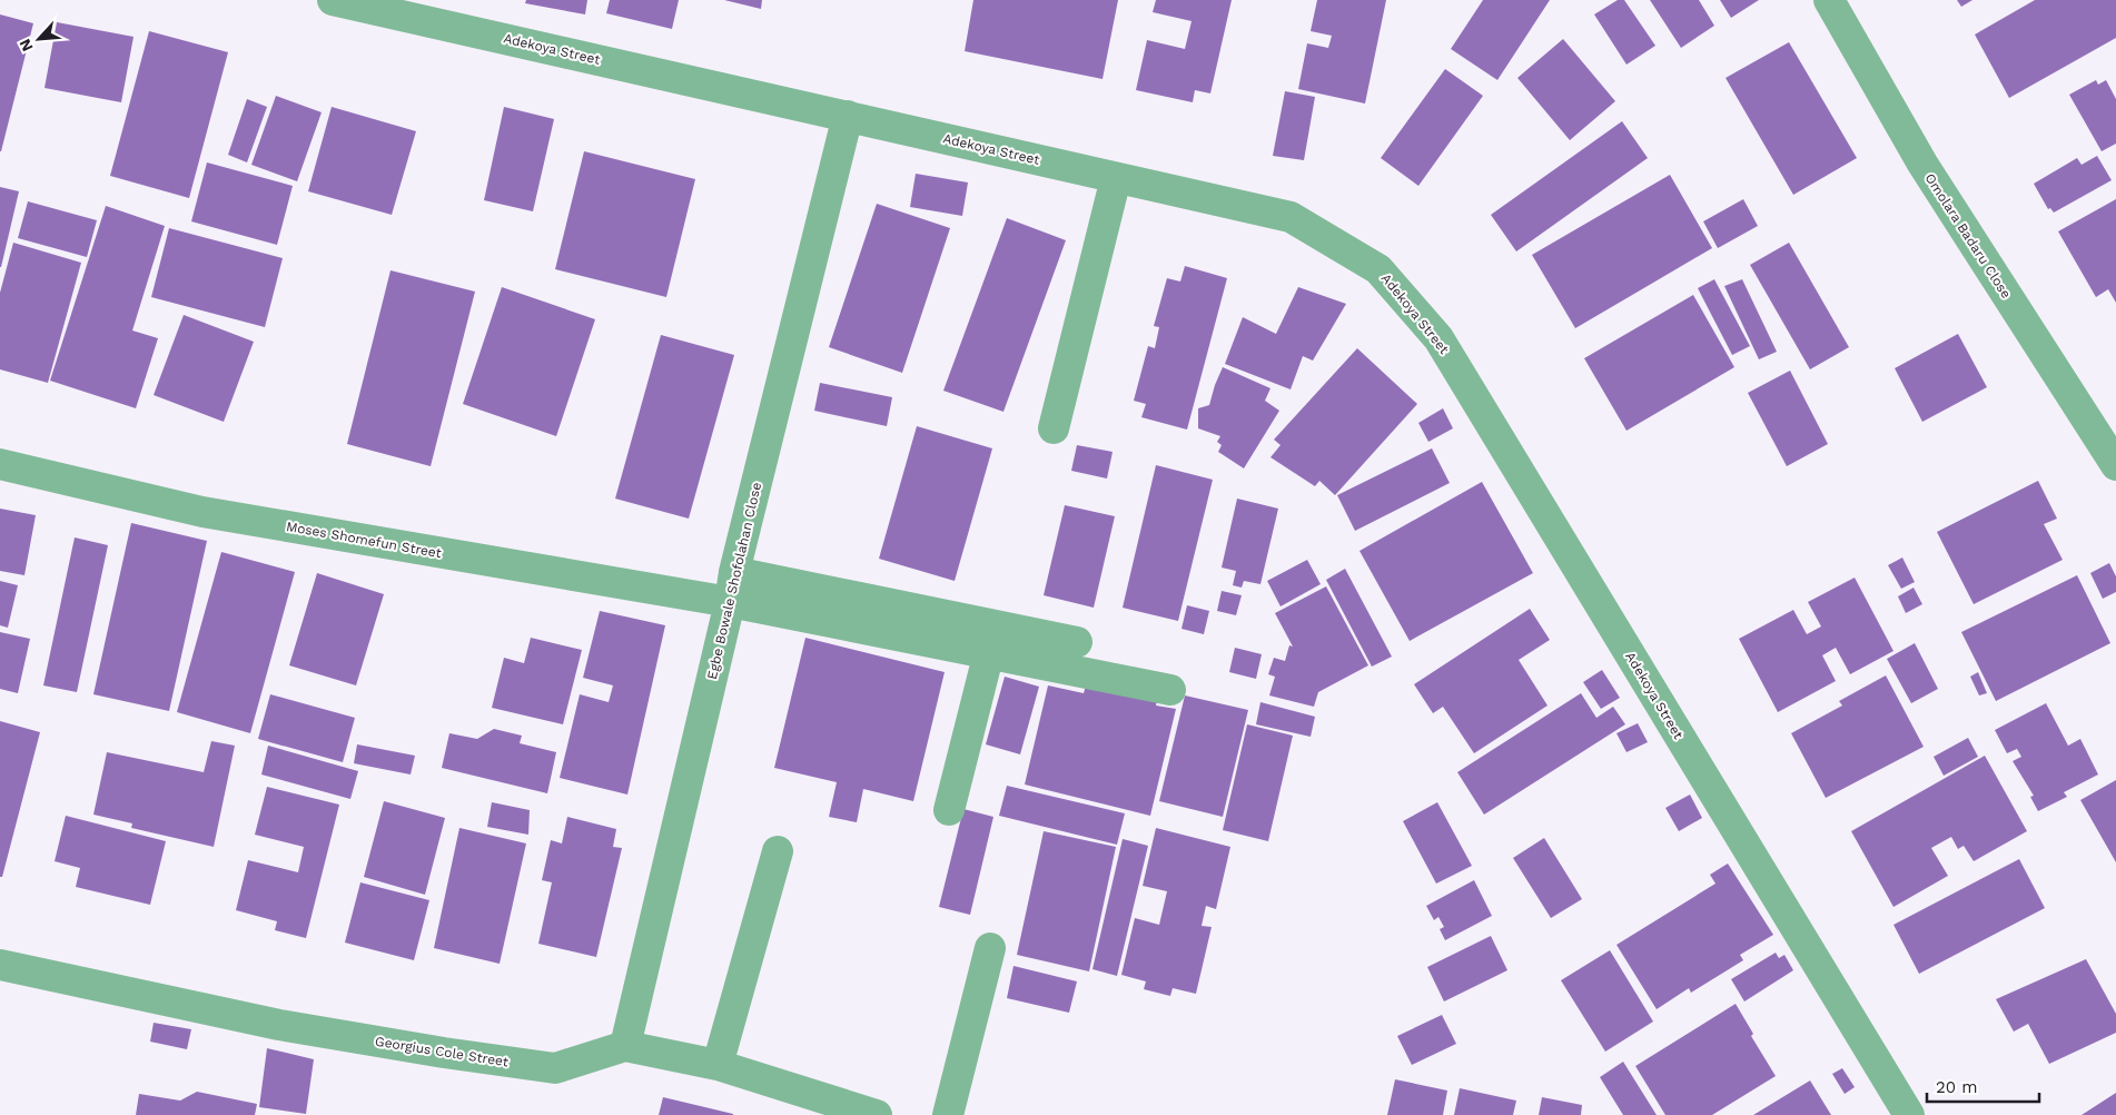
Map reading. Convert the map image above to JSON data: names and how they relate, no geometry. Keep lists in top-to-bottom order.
{
  "streets": {
    "street": [
      "Adekoya Street",
      "Omolara Badaru Close",
      "Moses Shomefun Street",
      "Egbe Bowale Shofolahan Close",
      "Georgius Cole Street"
    ]
  },
  "crossings": [
    ["Adekoya Street", "Egbe Bowale Shofolahan Close"],
    ["Moses Shomefun Street", "Egbe Bowale Shofolahan Close"],
    ["Egbe Bowale Shofolahan Close", "Georgius Cole Street"]
  ],
  "scale_bar": "20 m",
  "north": "bottom left"
}
